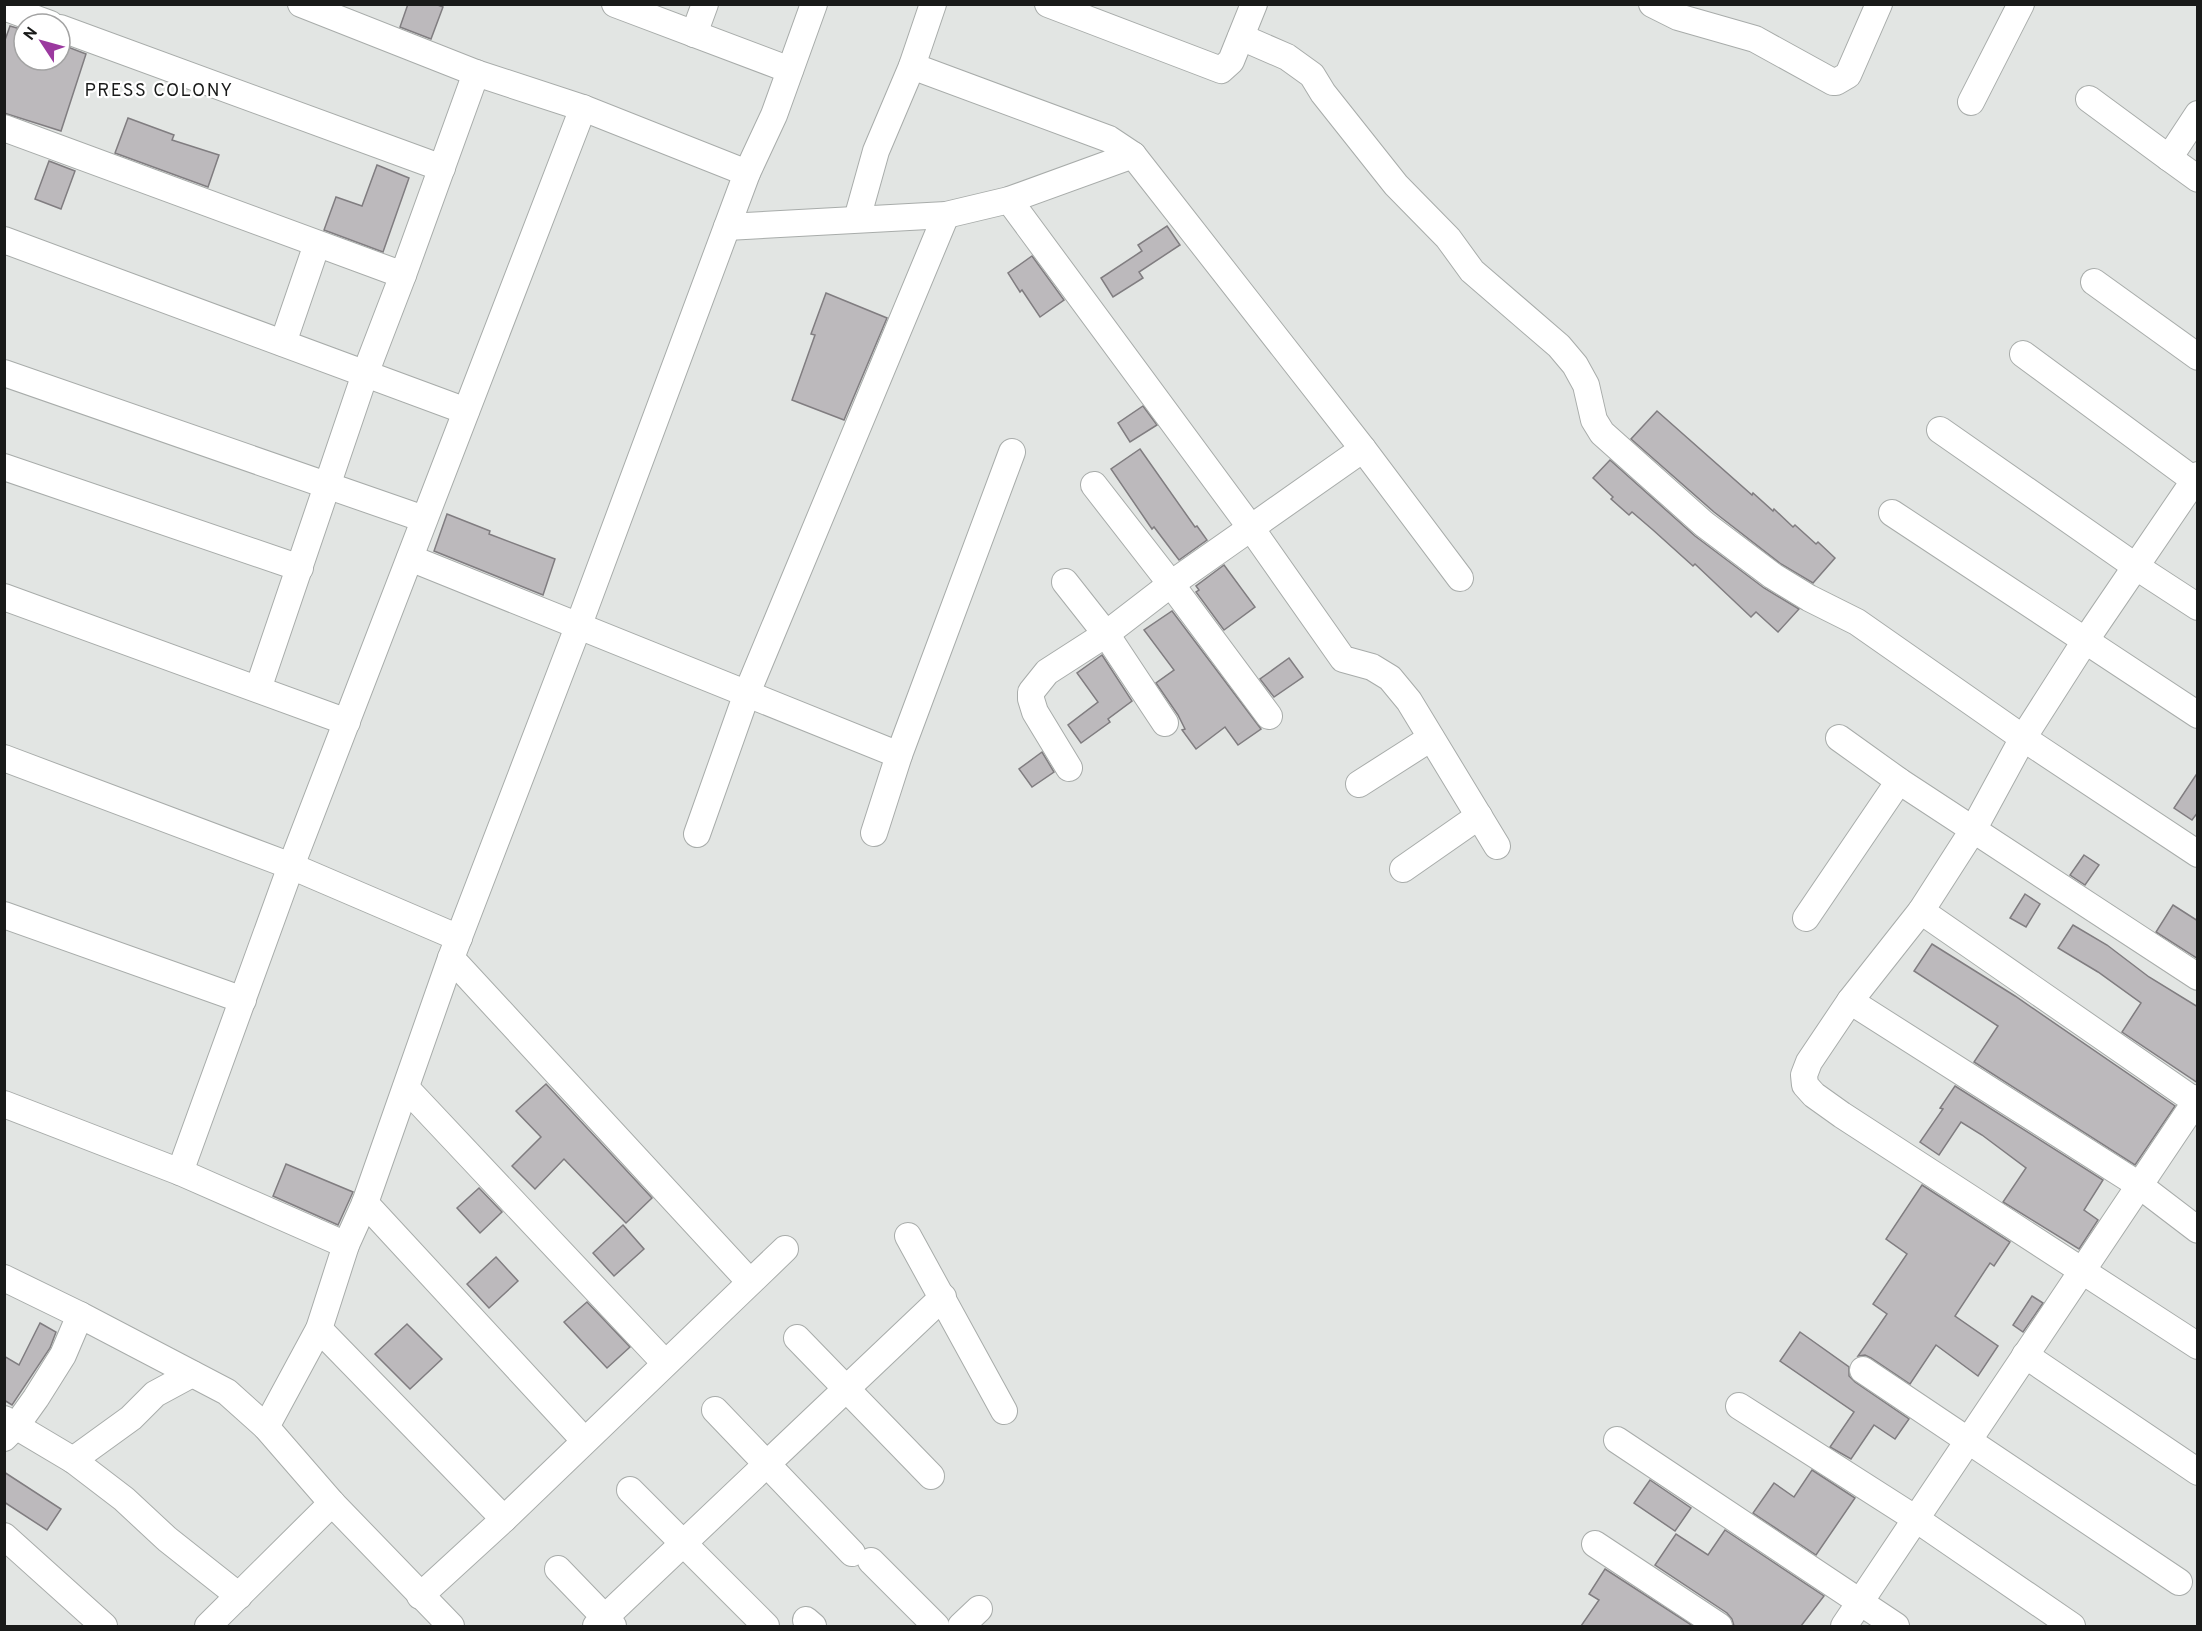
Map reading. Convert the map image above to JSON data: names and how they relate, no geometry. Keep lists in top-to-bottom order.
{
  "districts": ["PRESS COLONY"],
  "north": "top left"
}
